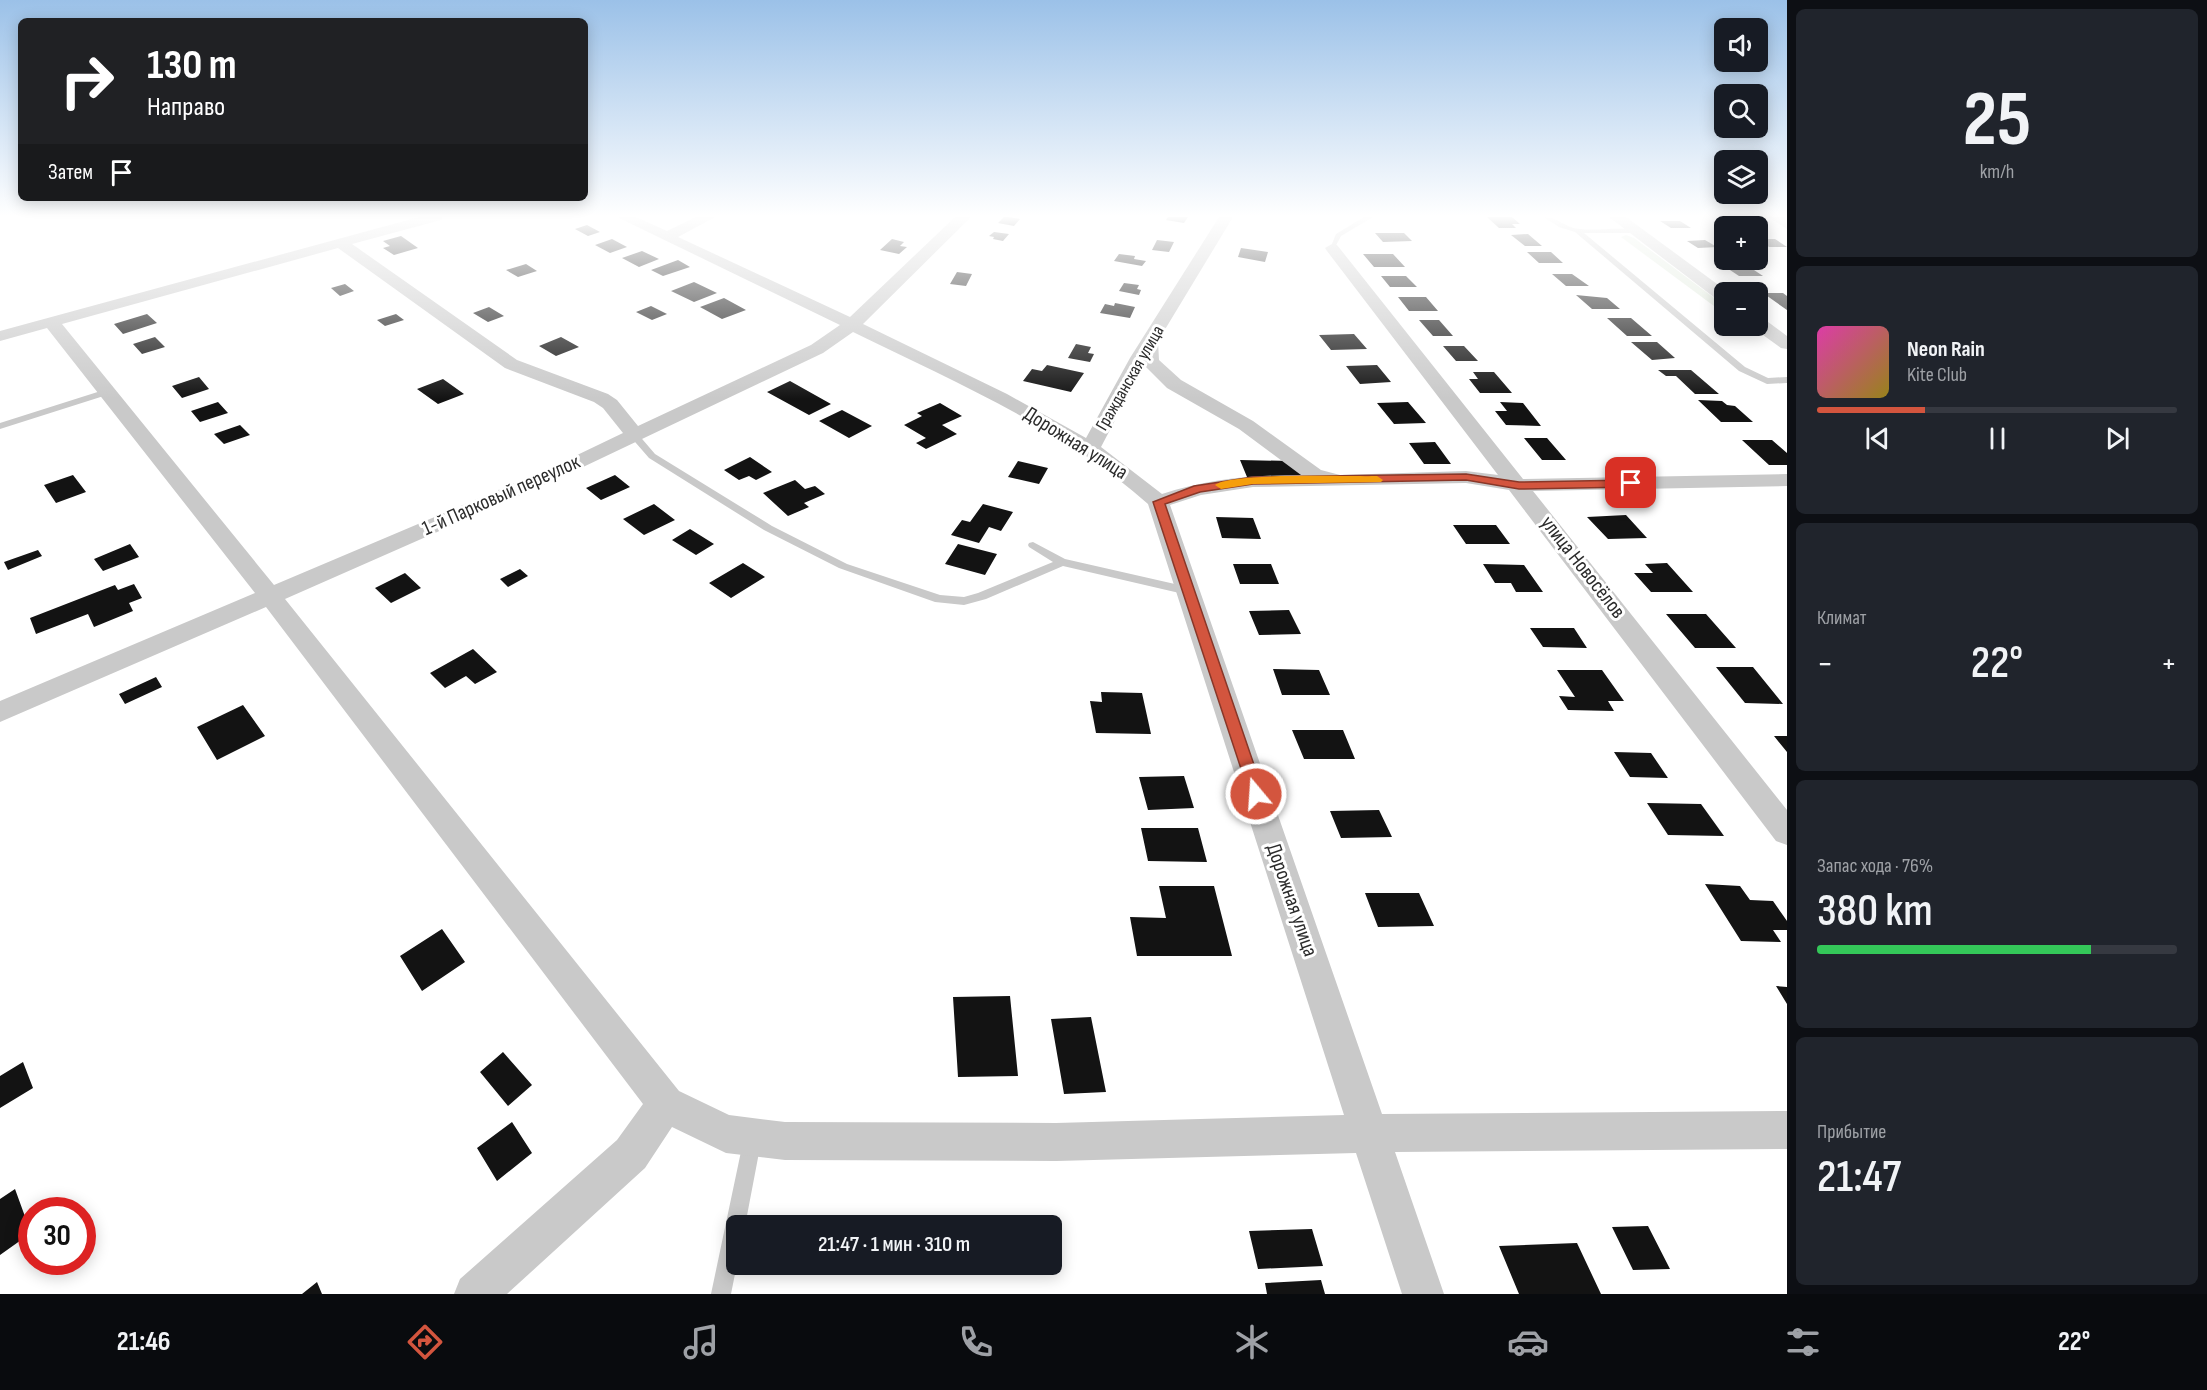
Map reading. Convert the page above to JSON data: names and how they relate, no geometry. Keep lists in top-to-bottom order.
{
  "streets": {
    "street": [
      "Гражданская улица",
      "Дорожная улица",
      "1-й Парковый переулок",
      "улица Новосёлов"
    ]
  },
  "crossings": [
    ["Гражданская улица", "Дорожная улица"],
    ["Дорожная улица", "1-й Парковый переулок"]
  ],
  "page": {
    "tile": [
      ["25", "km/h"],
      "Климат",
      ["Запас хода · 76%", "380 km"],
      ["Прибытие", "21:47"]
    ],
    "map_buttons": ["+", "−"],
    "turn": ["130 m", "Направо"],
    "then": "Затем",
    "song": ["Neon Rain", "Kite Club"],
    "heat": ["−", "22°", "+"],
    "limit": "30",
    "trip": "21:47 · 1 мин · 310 m",
    "tabs": ["21:46", "22°"]
  }
}
